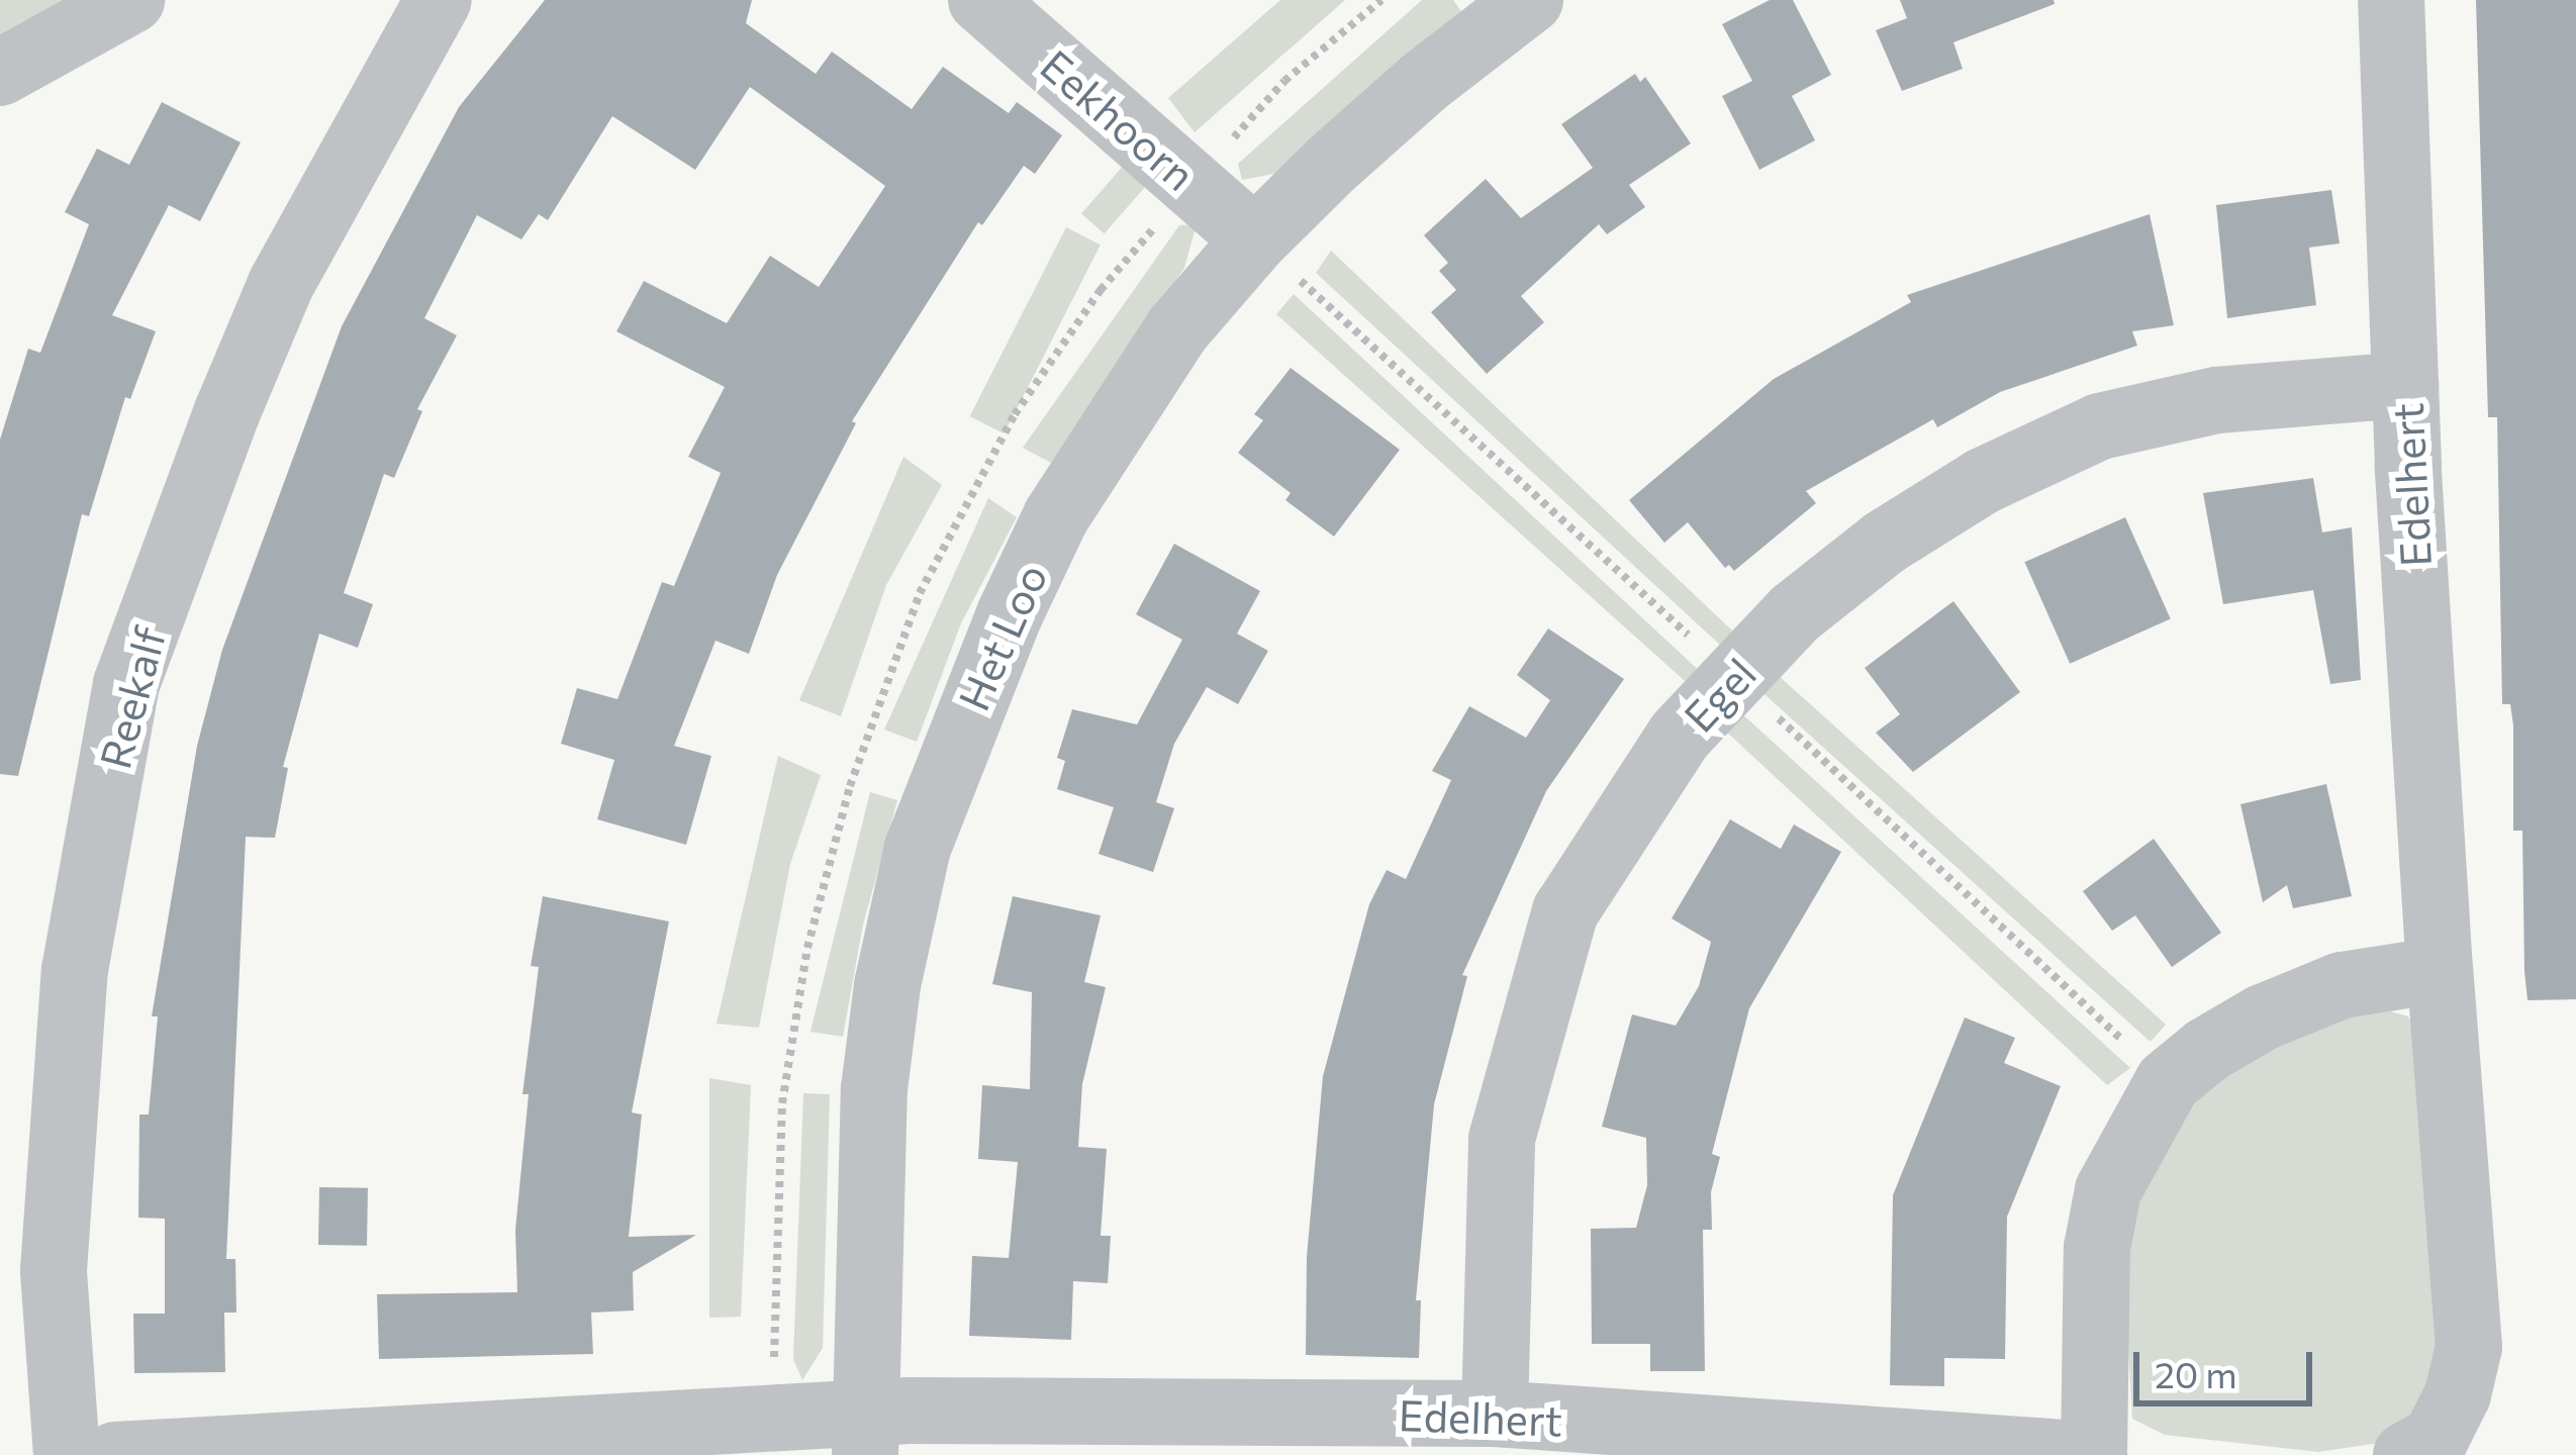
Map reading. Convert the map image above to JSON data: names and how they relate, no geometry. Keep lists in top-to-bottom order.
{
  "streets": {
    "street": [
      "Eekhoorn",
      "Edelhert",
      "Het Loo",
      "Egel",
      "Reekalf"
    ]
  },
  "crossings": [
    ["Eekhoorn", "Het Loo"],
    ["Edelhert", "Het Loo"],
    ["Edelhert", "Egel"]
  ],
  "scale_bar": "20 m"
}
